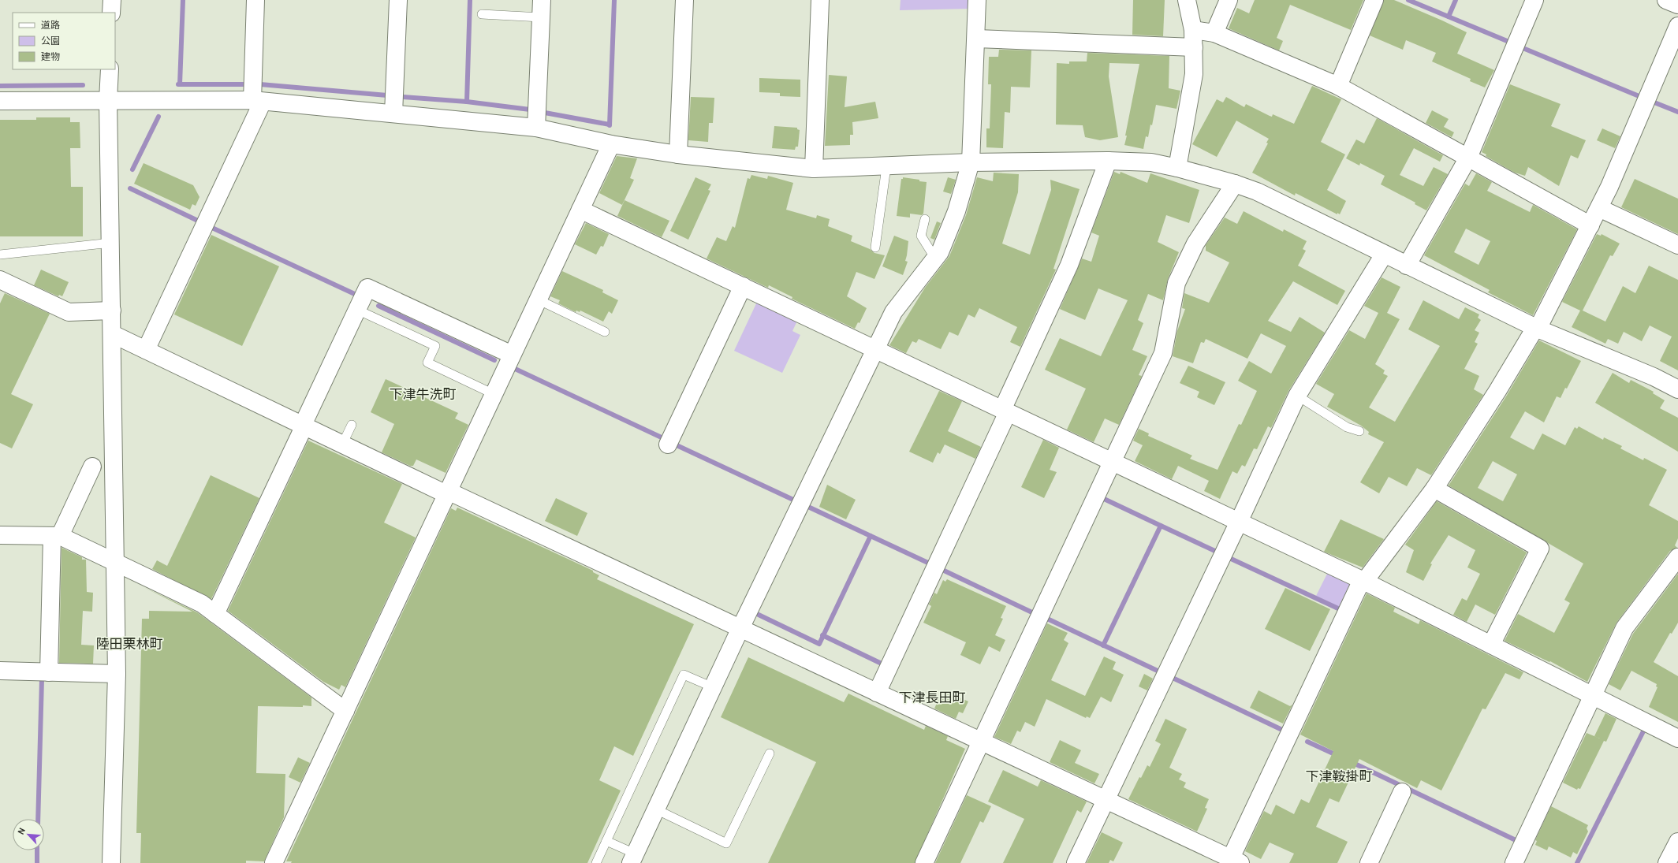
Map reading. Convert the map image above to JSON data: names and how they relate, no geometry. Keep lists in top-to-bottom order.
{
  "districts": [
    "下津牛洗町",
    "陸田栗林町",
    "下津長田町",
    "下津鞍掛町"
  ],
  "legend": ["道路", "公園", "建物"],
  "north": "top left"
}
